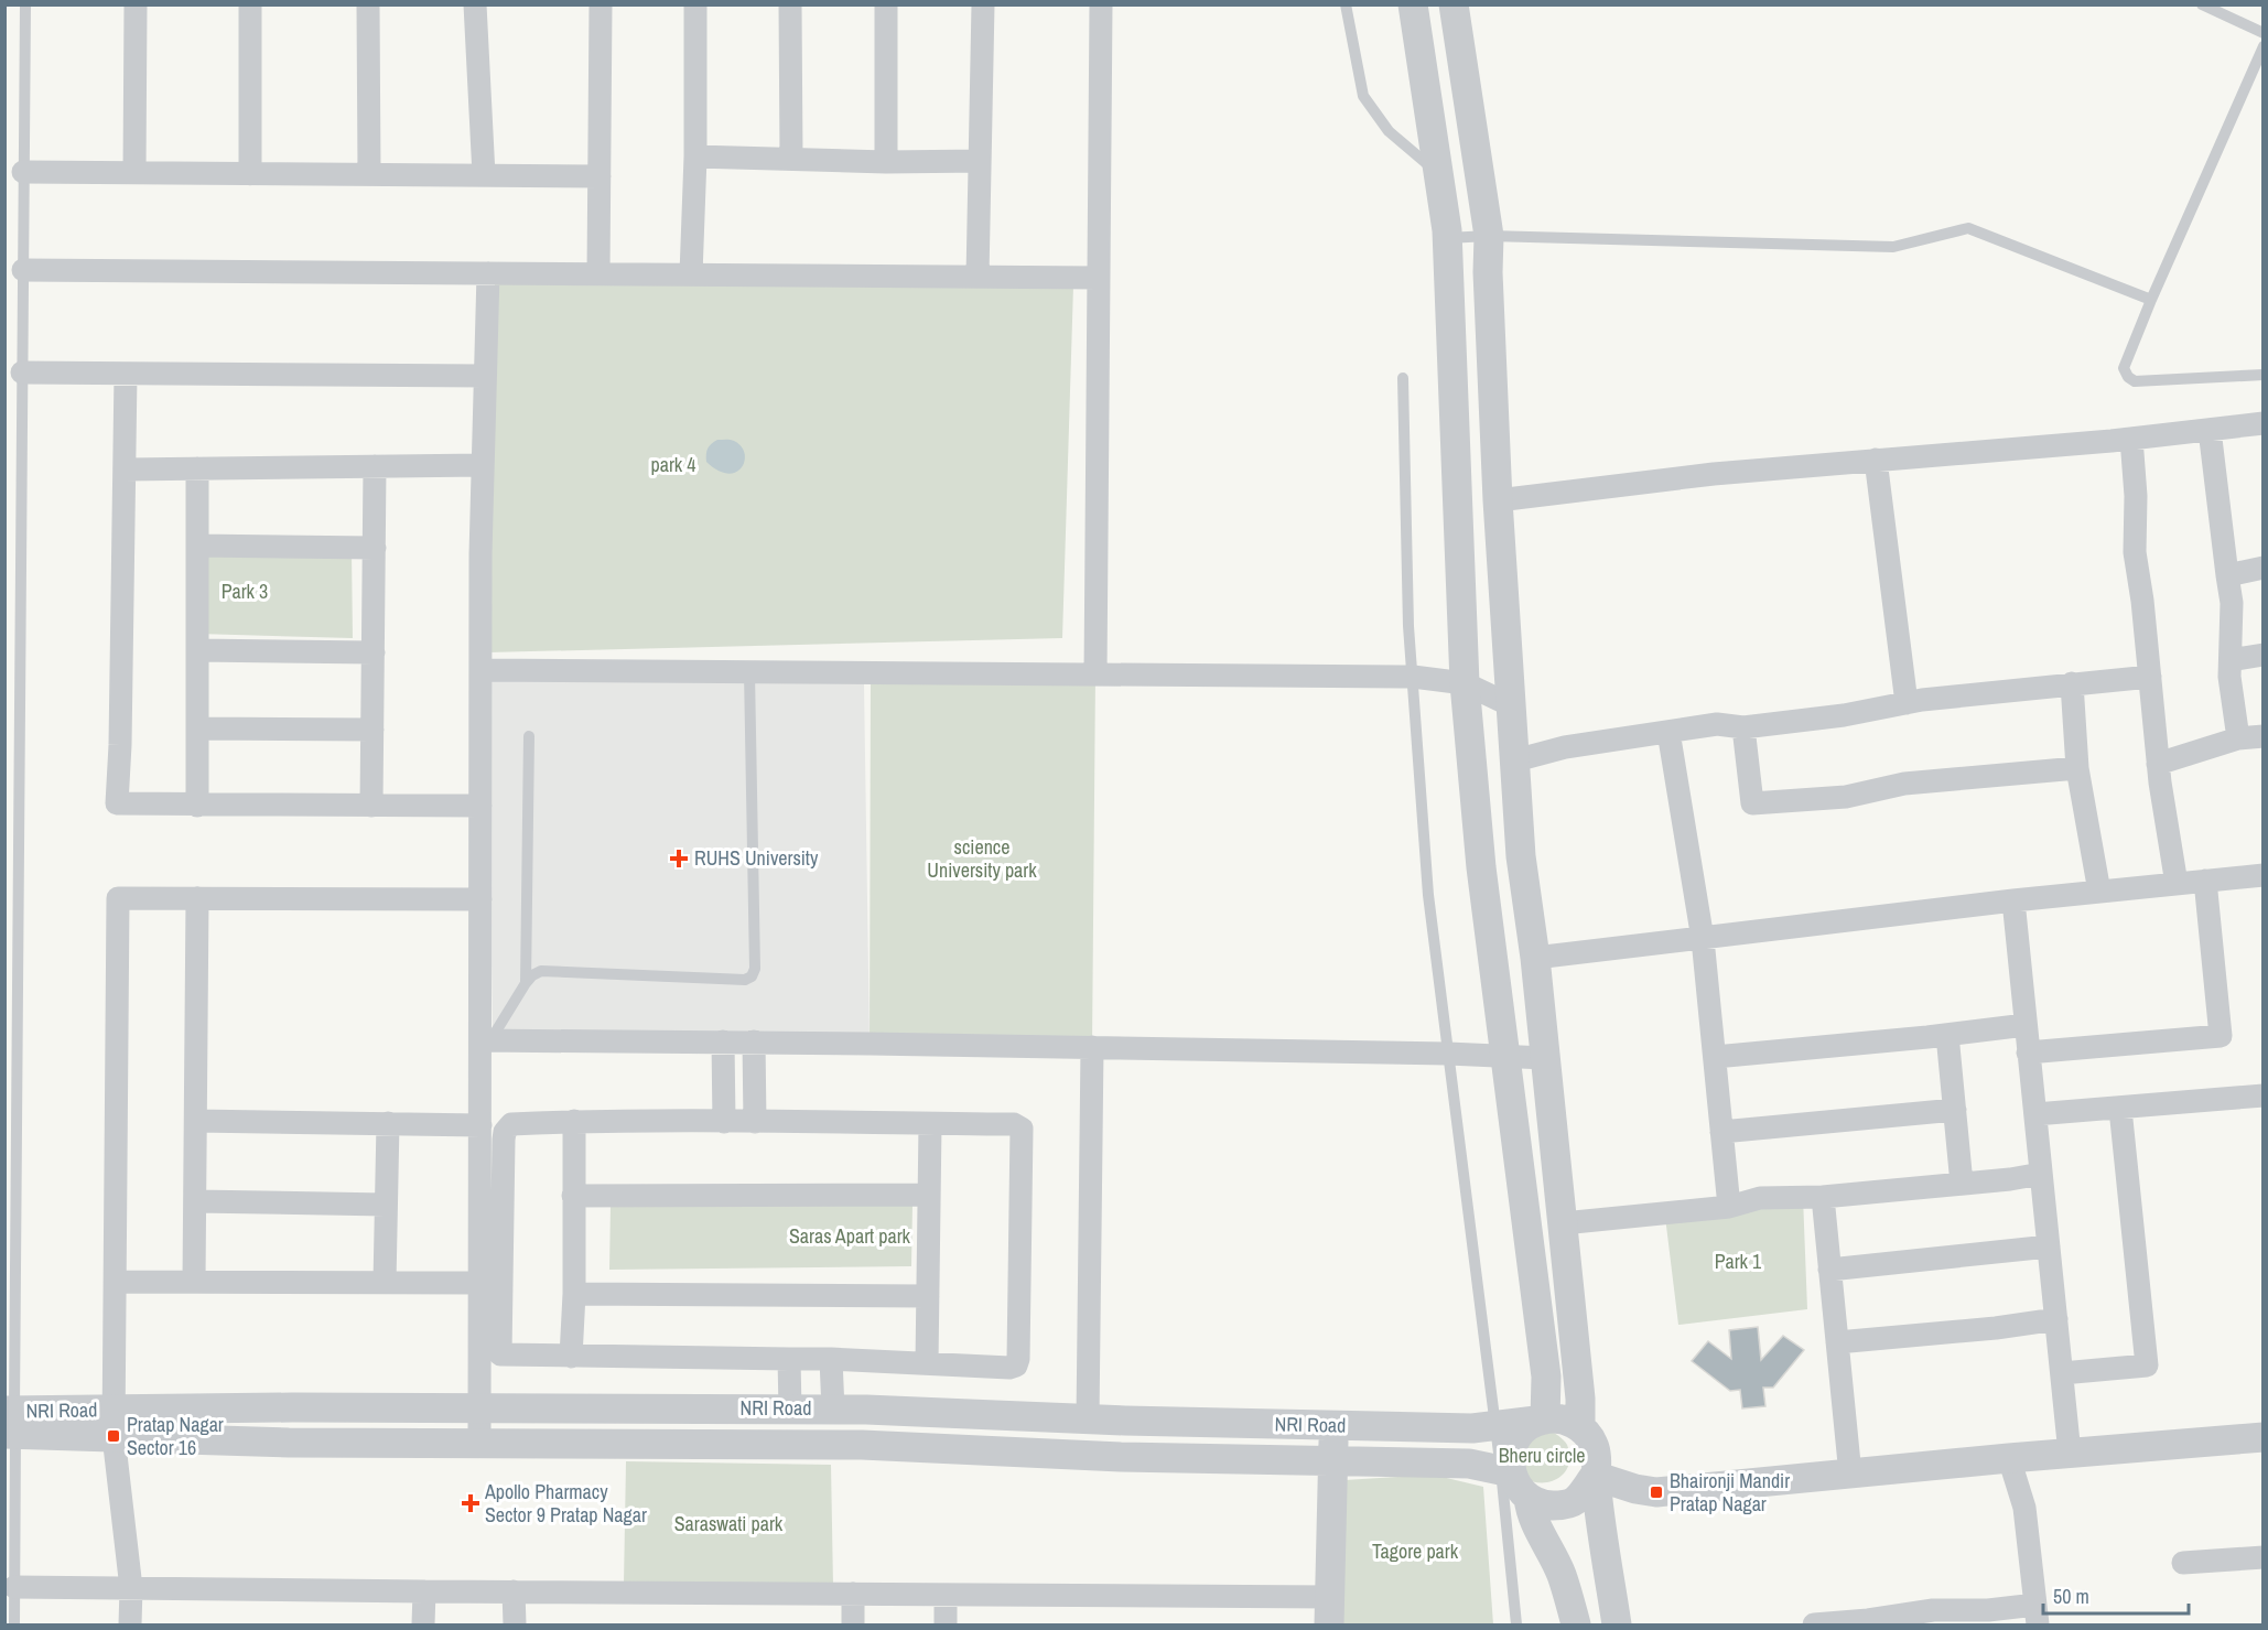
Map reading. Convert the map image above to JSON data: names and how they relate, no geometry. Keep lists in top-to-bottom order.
{
  "streets": {
    "street": ["NRI Road"]
  },
  "parks": [
    "park 4",
    "Park 3",
    "science University park",
    "Saras Apart park",
    "Park 1",
    "Bheru circle",
    "Saraswati park",
    "Tagore park"
  ],
  "places": {
    "health": ["RUHS University", "Apollo Pharmacy Sector 9 Pratap Nagar"],
    "transit": ["Pratap Nagar Sector 16", "Bhaironji Mandir Pratap Nagar"]
  },
  "scale_bar": "50 m"
}
